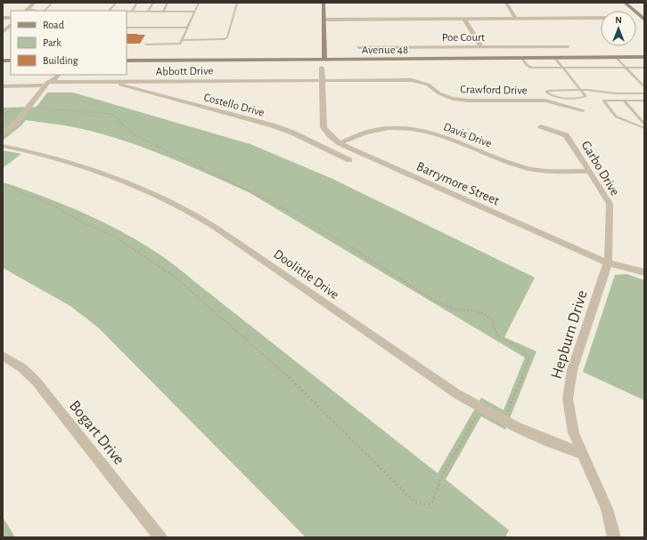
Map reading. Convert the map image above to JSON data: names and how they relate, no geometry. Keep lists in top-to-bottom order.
{
  "streets": {
    "main road": ["Avenue 48"],
    "street": [
      "Poe Court",
      "Abbott Drive",
      "Crawford Drive",
      "Costello Drive",
      "Davis Drive",
      "Garbo Drive",
      "Barrymore Street",
      "Doolittle Drive",
      "Hepburn Drive",
      "Bogart Drive"
    ]
  },
  "crossings": [
    ["Abbott Drive", "Crawford Drive"],
    ["Abbott Drive", "Costello Drive"],
    ["Abbott Drive", "Barrymore Street"],
    ["Crawford Drive", "Barrymore Street"],
    ["Davis Drive", "Garbo Drive"],
    ["Davis Drive", "Barrymore Street"],
    ["Garbo Drive", "Barrymore Street"],
    ["Garbo Drive", "Hepburn Drive"],
    ["Barrymore Street", "Hepburn Drive"],
    ["Doolittle Drive", "Hepburn Drive"]
  ],
  "legend": ["Road", "Park", "Building"],
  "north": "top"
}
